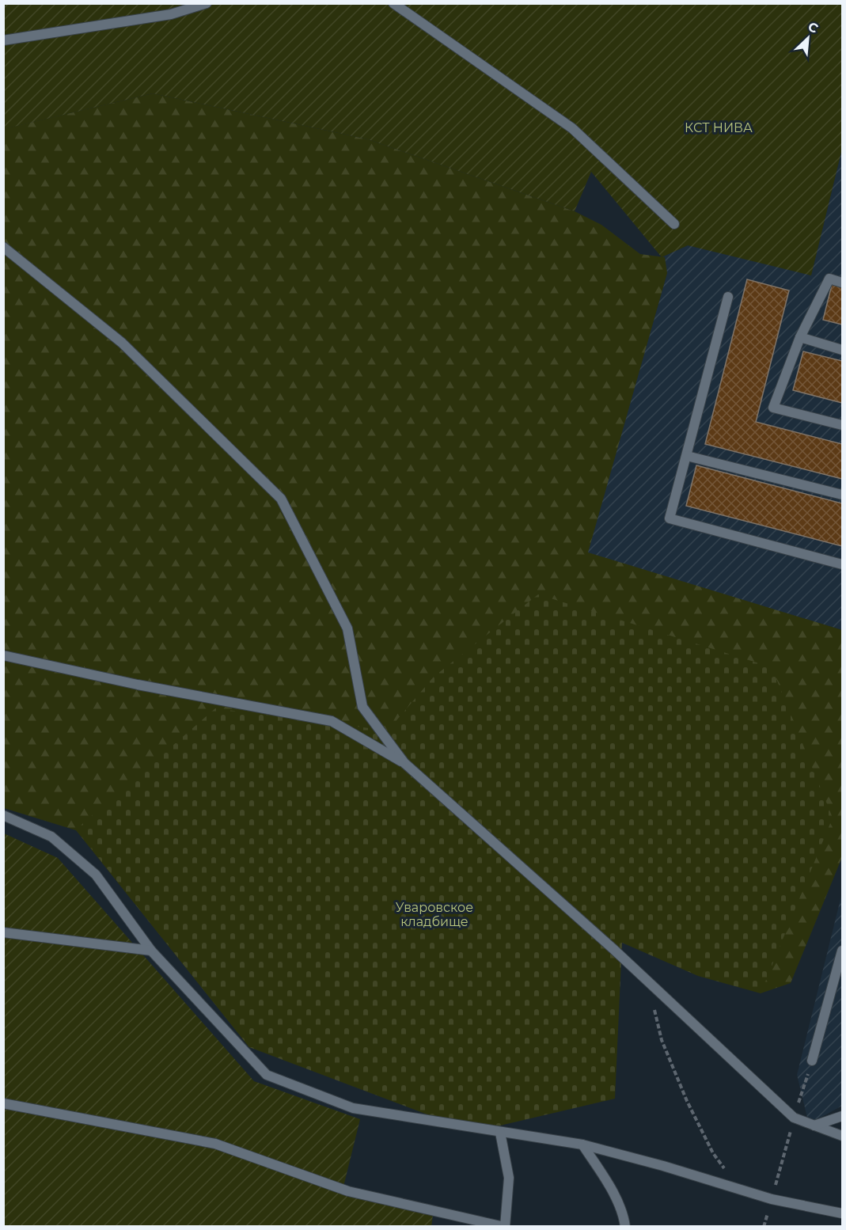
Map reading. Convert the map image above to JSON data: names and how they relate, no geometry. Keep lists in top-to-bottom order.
{
  "parks": ["КСТ НИВА", "Уваровское кладбище"],
  "north": "top right"
}
